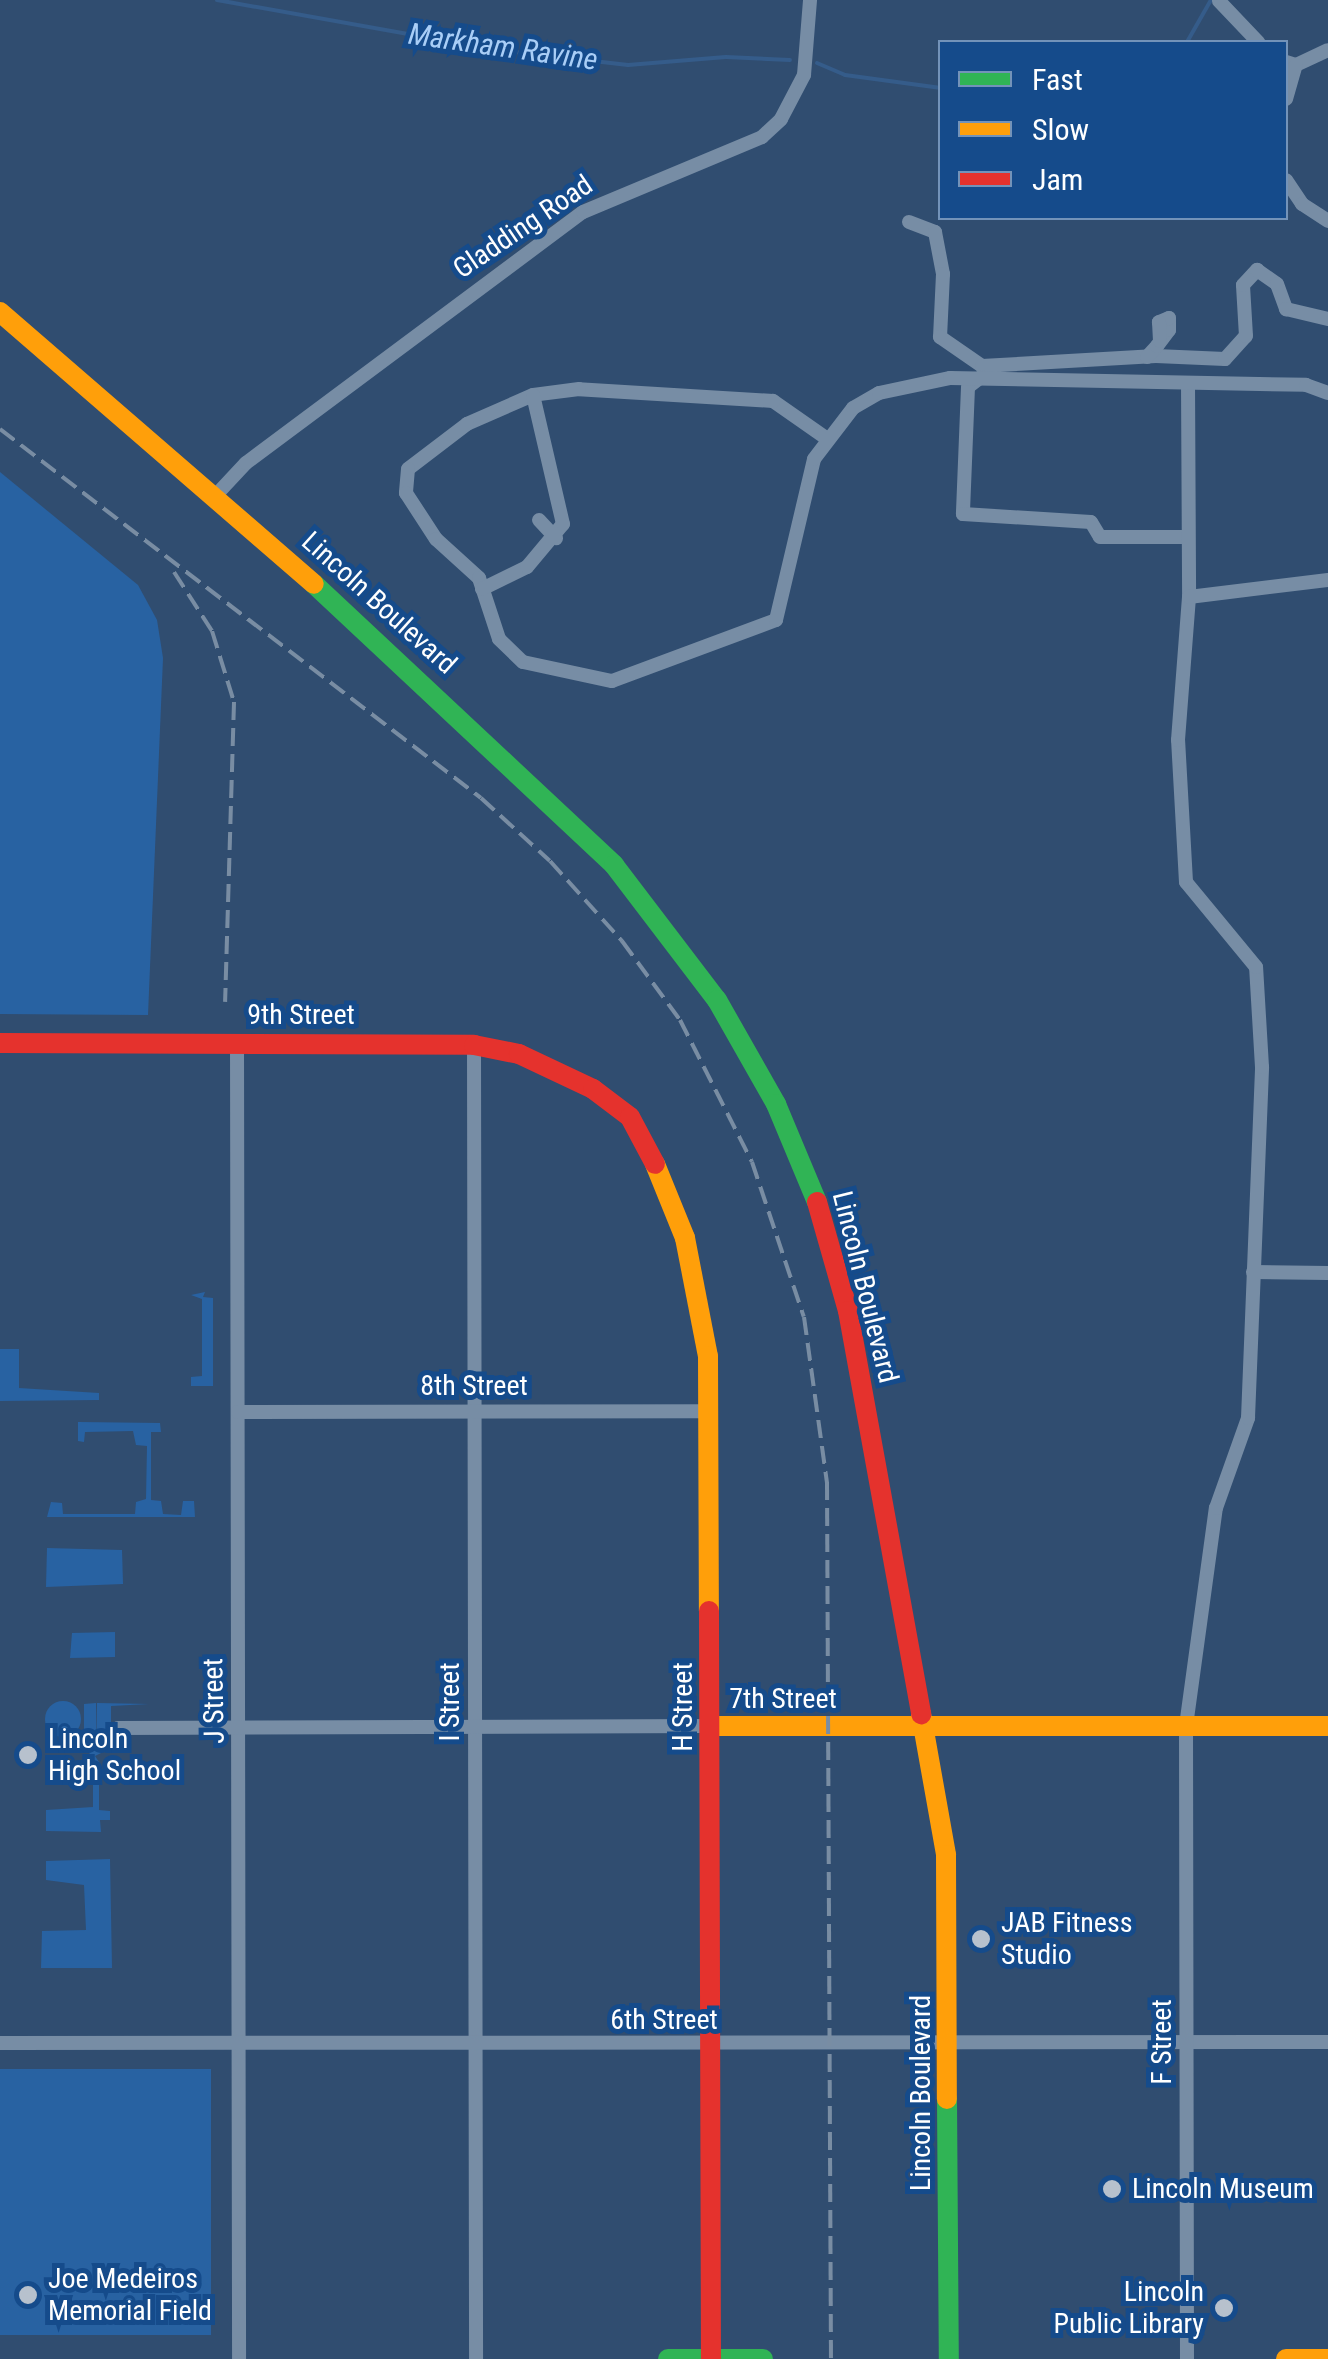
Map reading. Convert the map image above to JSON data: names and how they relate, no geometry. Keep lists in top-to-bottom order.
{
  "streets": {
    "street": [
      "Gladding Road",
      "Lincoln Boulevard",
      "9th Street",
      "8th Street",
      "7th Street",
      "J Street",
      "I Street",
      "H Street",
      "6th Street",
      "F Street"
    ]
  },
  "crossings": [
    ["Gladding Road", "Lincoln Boulevard"],
    ["Lincoln Boulevard", "7th Street"],
    ["Lincoln Boulevard", "6th Street"],
    ["9th Street", "J Street"],
    ["9th Street", "I Street"],
    ["9th Street", "H Street"],
    ["8th Street", "J Street"],
    ["8th Street", "I Street"],
    ["8th Street", "H Street"],
    ["7th Street", "J Street"],
    ["7th Street", "I Street"],
    ["7th Street", "H Street"],
    ["7th Street", "F Street"],
    ["J Street", "6th Street"],
    ["I Street", "6th Street"],
    ["H Street", "6th Street"],
    ["6th Street", "F Street"]
  ],
  "water": ["Markham Ravine"],
  "places": [
    "Lincoln High School",
    "JAB Fitness Studio",
    "Lincoln Museum",
    "Joe Medeiros Memorial Field",
    "Lincoln Public Library"
  ],
  "legend": ["Fast", "Slow", "Jam"]
}
